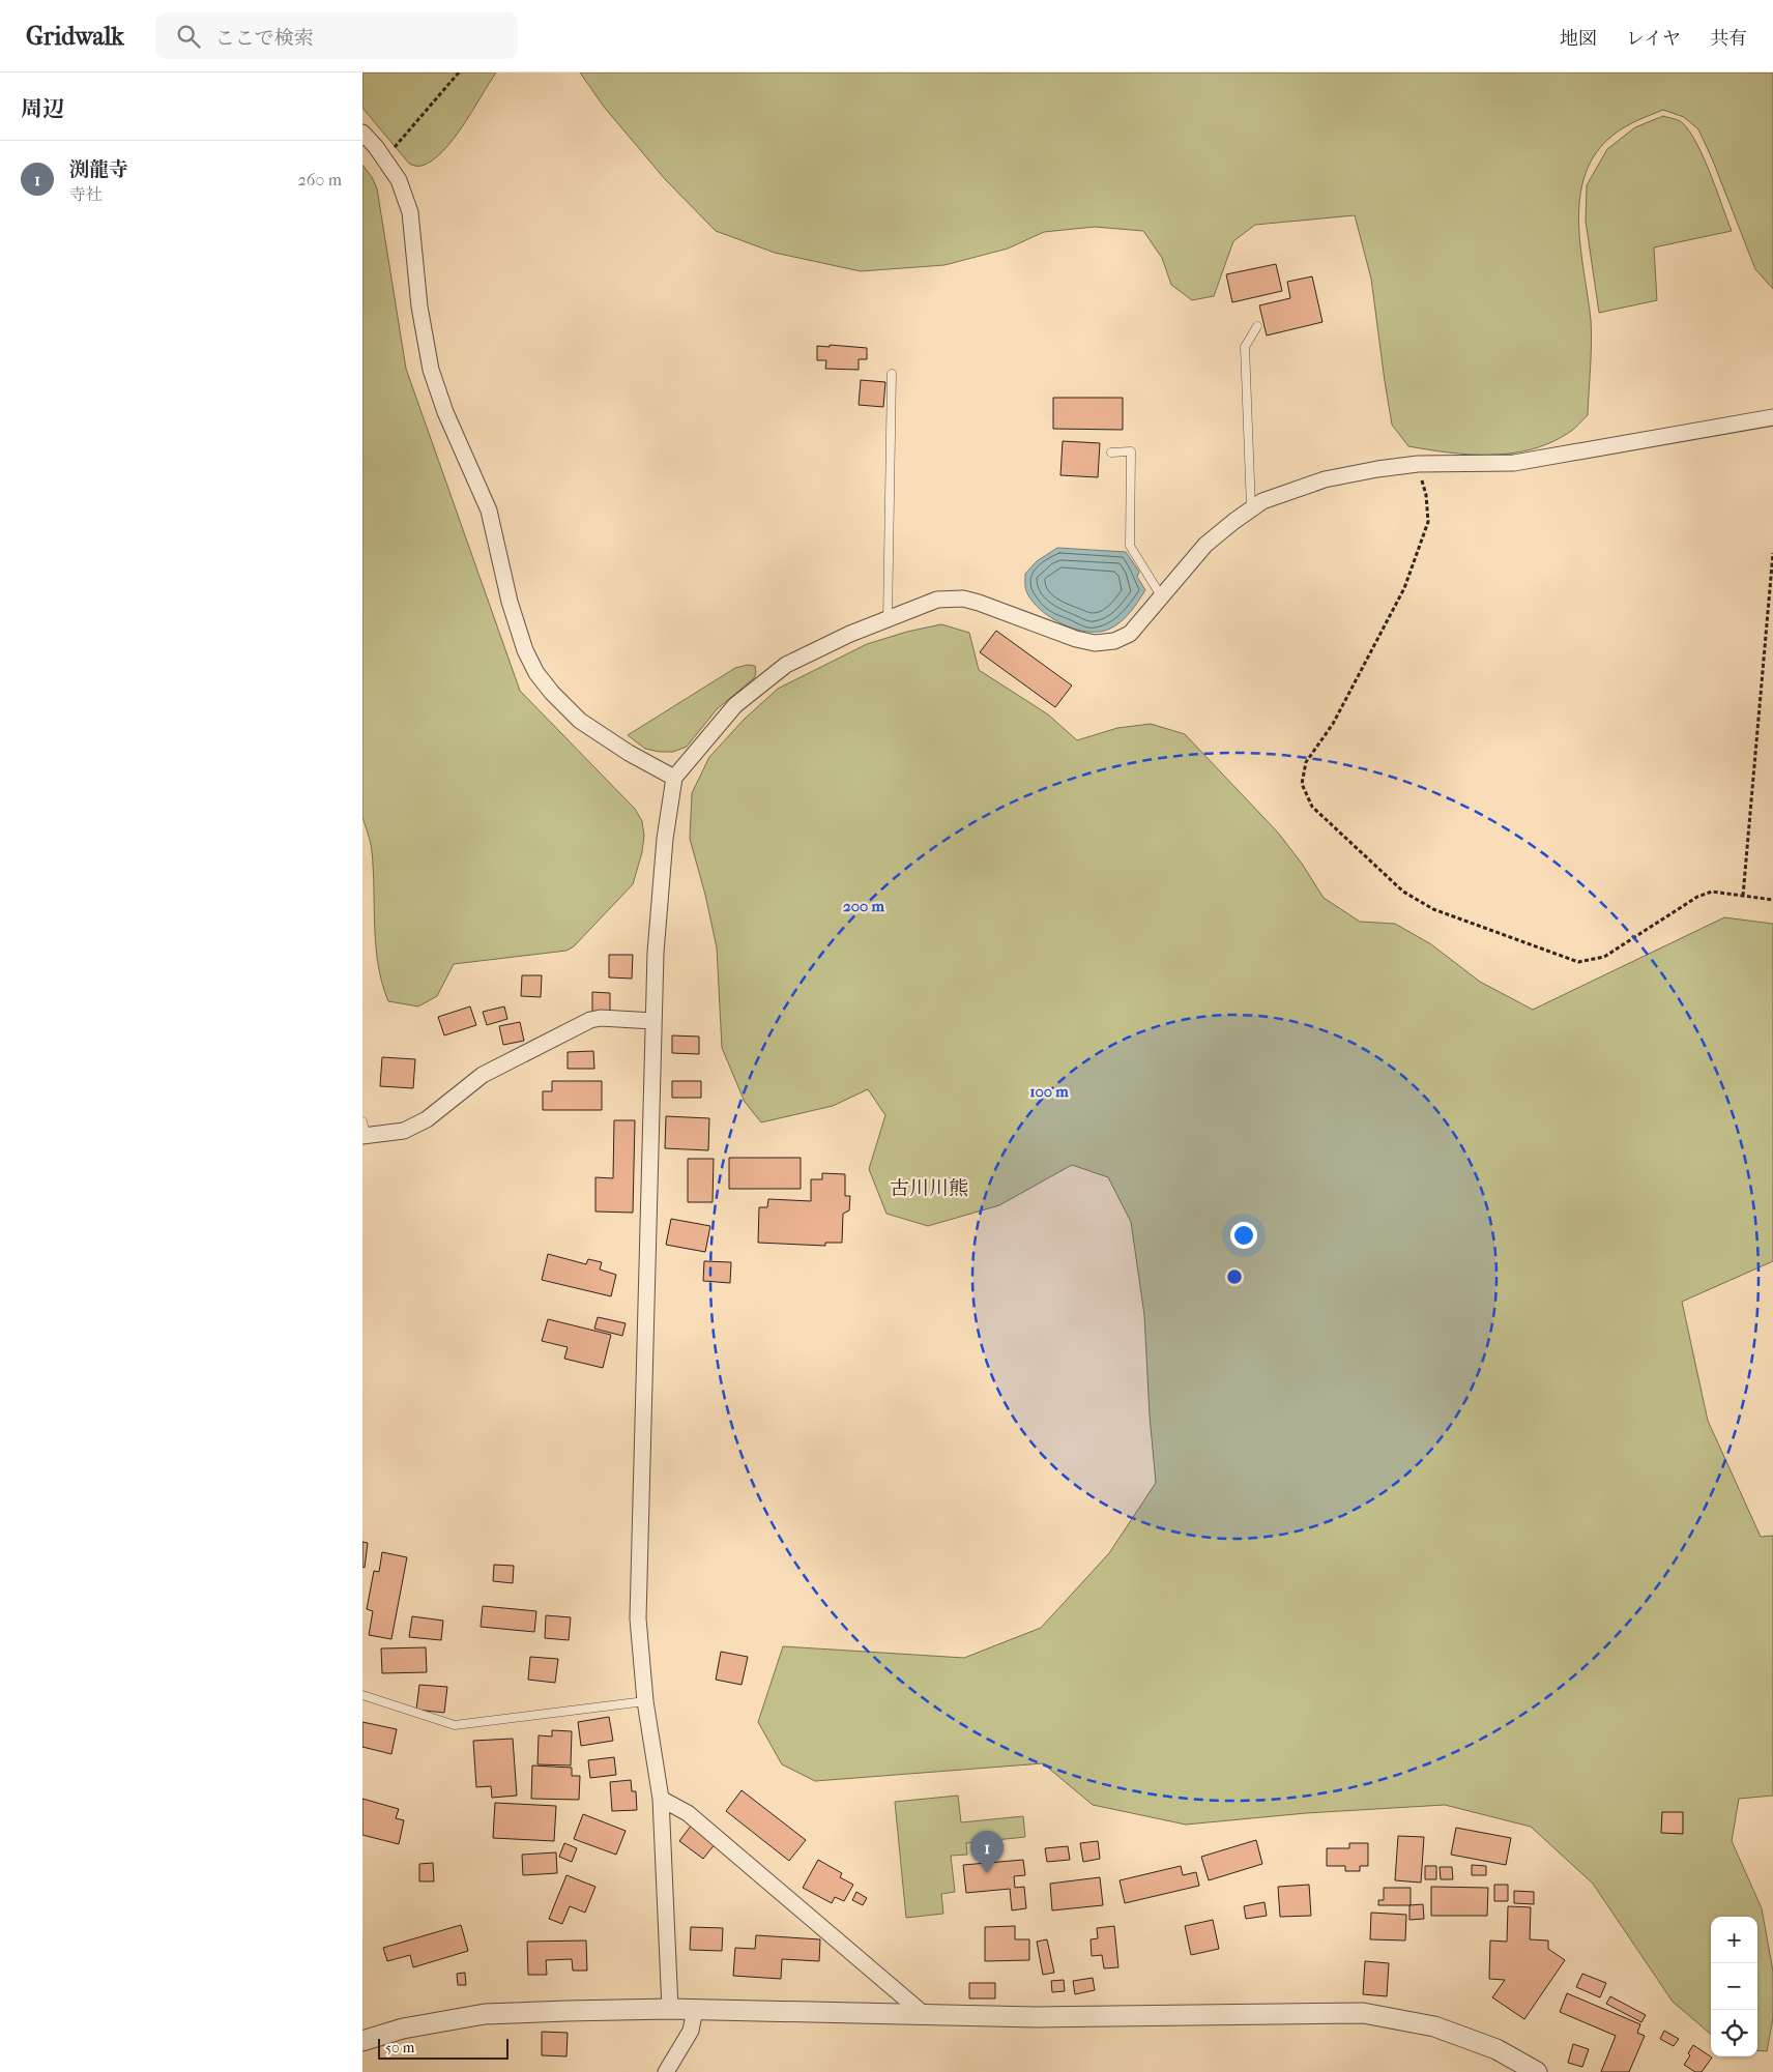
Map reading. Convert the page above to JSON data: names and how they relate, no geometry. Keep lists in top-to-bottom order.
{
  "districts": ["古川川熊"],
  "scale_bar": "50 m",
  "page": {
    "header": "Gridwalk",
    "search": "ここで検索",
    "nav": ["地図", "レイヤ", "共有"],
    "heading": "周辺",
    "list": [
      {
        "mark": "1",
        "name": "渕龍寺",
        "note": "寺社",
        "value": "260 m"
      }
    ],
    "pins": "1",
    "map_buttons": ["+", "−"],
    "scale": "50 m"
  },
  "rings": ["200 m", "100 m"]
}
